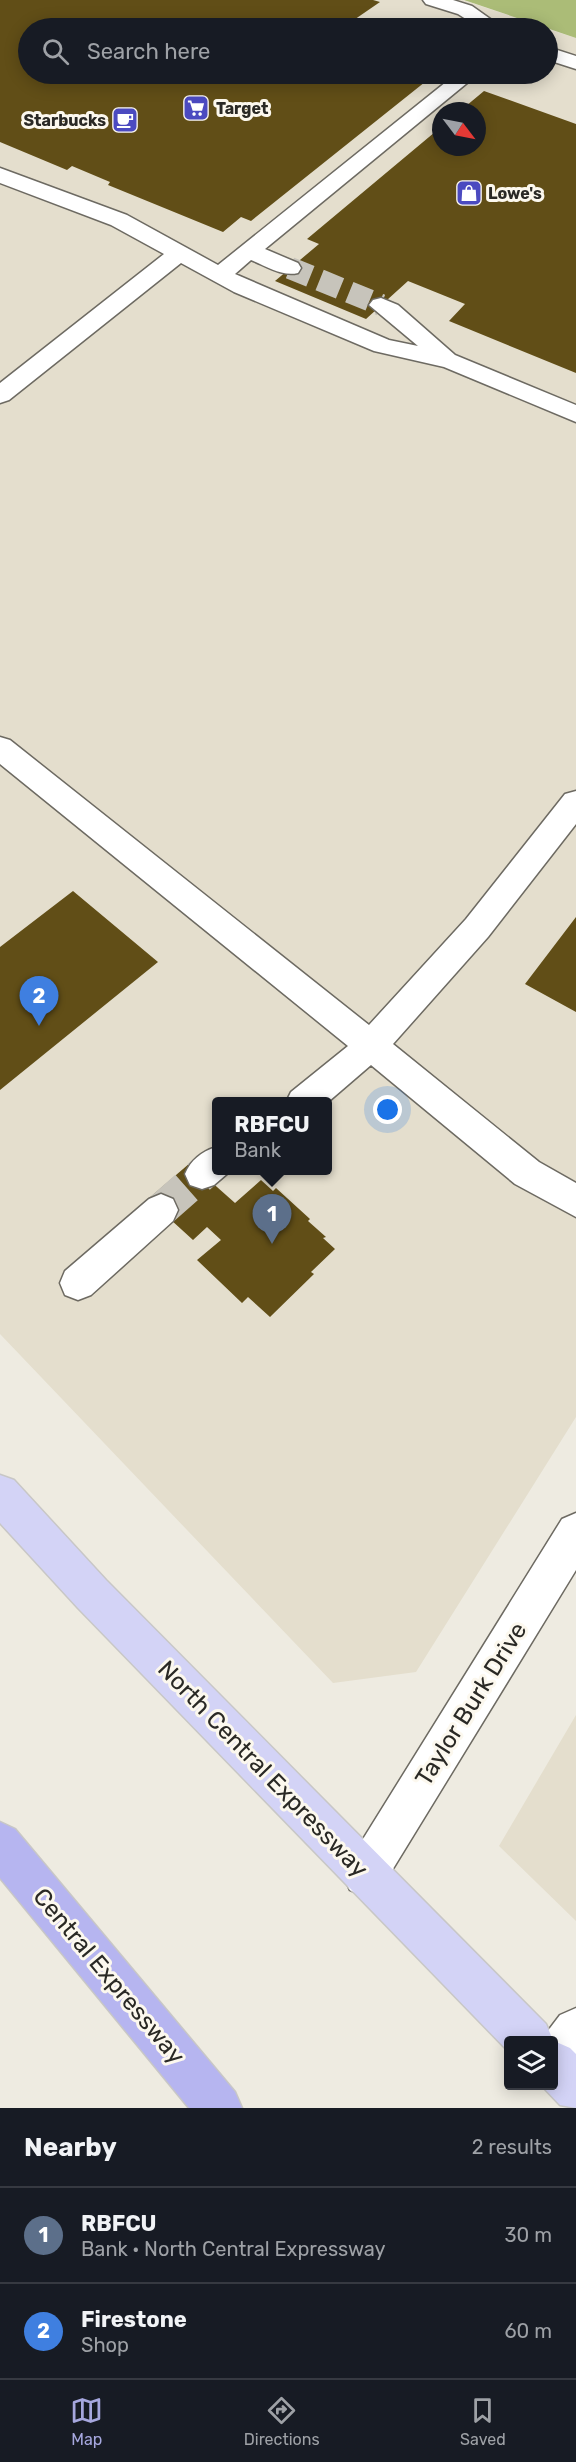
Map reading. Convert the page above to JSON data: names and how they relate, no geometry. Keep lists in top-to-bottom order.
{
  "streets": {
    "highway": ["Central Expressway"],
    "main road": ["North Central Expressway"],
    "street": ["Taylor Burk Drive"]
  },
  "crossings": [
    ["Taylor Burk Drive", "North Central Expressway"]
  ],
  "places": {
    "supermarket": ["Target"],
    "cafe": ["Starbucks"],
    "shop": ["Lowe's"]
  },
  "north": "bottom right",
  "page": {
    "search": "Search here",
    "pins": ["2", "1"],
    "popup": ["RBFCU", "Bank"],
    "heading": ["Nearby", "2 results"],
    "list": [
      {
        "mark": "1",
        "name": "RBFCU",
        "note": "Bank · North Central Expressway",
        "value": "30 m"
      },
      {
        "mark": "2",
        "name": "Firestone",
        "note": "Shop",
        "value": "60 m"
      }
    ],
    "nav": ["Map", "Directions", "Saved"]
  }
}
